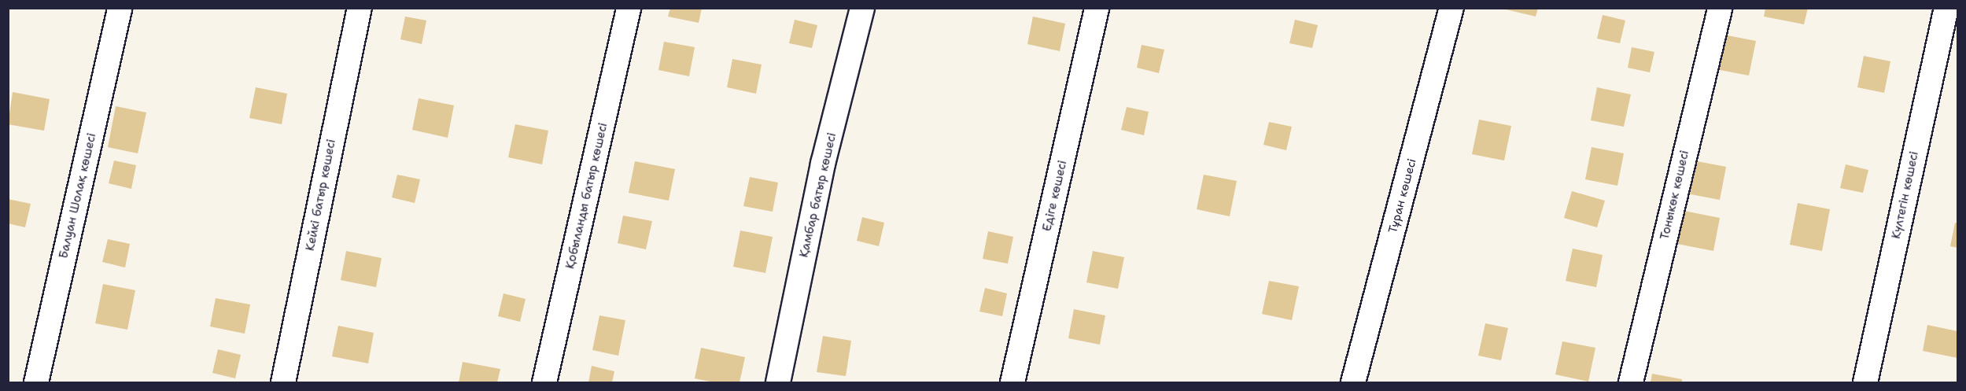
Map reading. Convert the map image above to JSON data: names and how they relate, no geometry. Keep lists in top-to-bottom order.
{
  "streets": {
    "street": [
      "Кейкі батыр көшесі",
      "Қамбар батыр көшесі",
      "Тоныкөк көшесі",
      "Күлтегін көшесі",
      "Балуан Шолақ көшесі",
      "Қобыланды батыр көшесі",
      "Едіге көшесі",
      "Тұран көшесі"
    ]
  }
}
